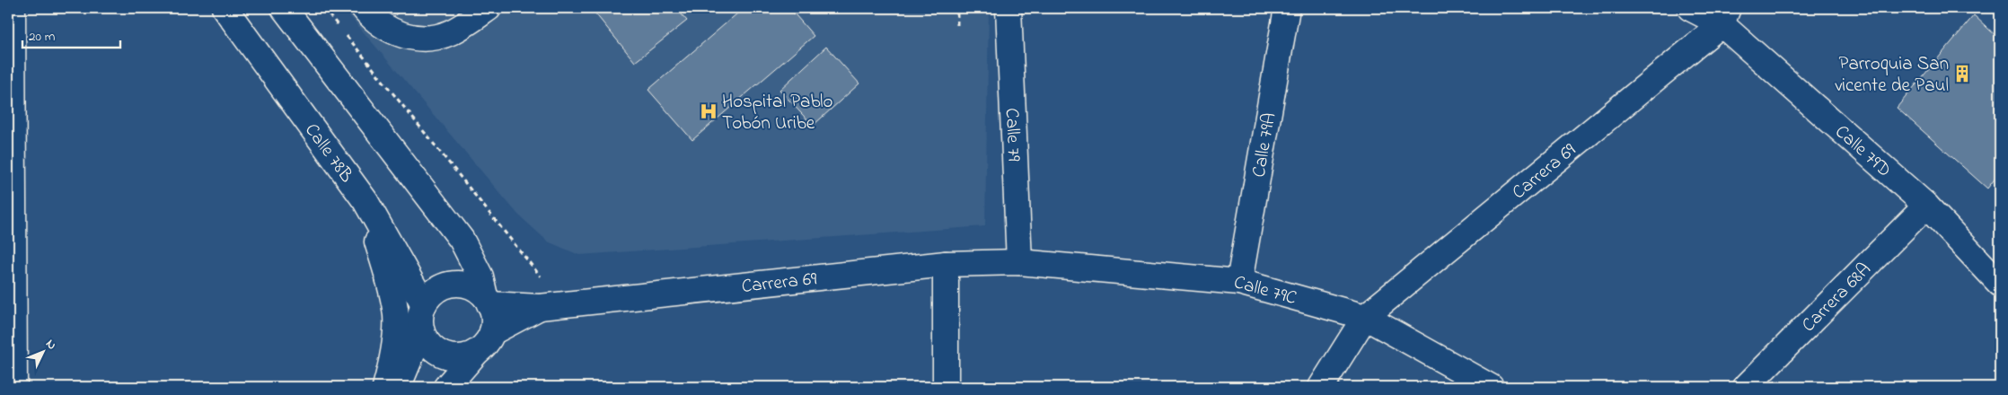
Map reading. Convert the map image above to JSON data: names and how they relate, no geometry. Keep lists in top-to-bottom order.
{
  "streets": {
    "street": [
      "Calle 79",
      "Calle 79A",
      "Calle 79D",
      "Calle 78B",
      "Carrera 69",
      "Calle 79C",
      "Carrera 68A"
    ]
  },
  "crossings": [
    ["Calle 79", "Carrera 69"],
    ["Calle 79", "Calle 79C"],
    ["Calle 79A", "Calle 79C"],
    ["Calle 79D", "Carrera 69"],
    ["Calle 79D", "Carrera 68A"],
    ["Calle 78B", "Carrera 69"],
    ["Carrera 69", "Calle 79C"]
  ],
  "places": {
    "building": ["Parroquia San vicente de Paul"],
    "hospital": ["Hospital Pablo Tobón Uribe"]
  },
  "scale_bar": "20 m",
  "north": "top right"
}
